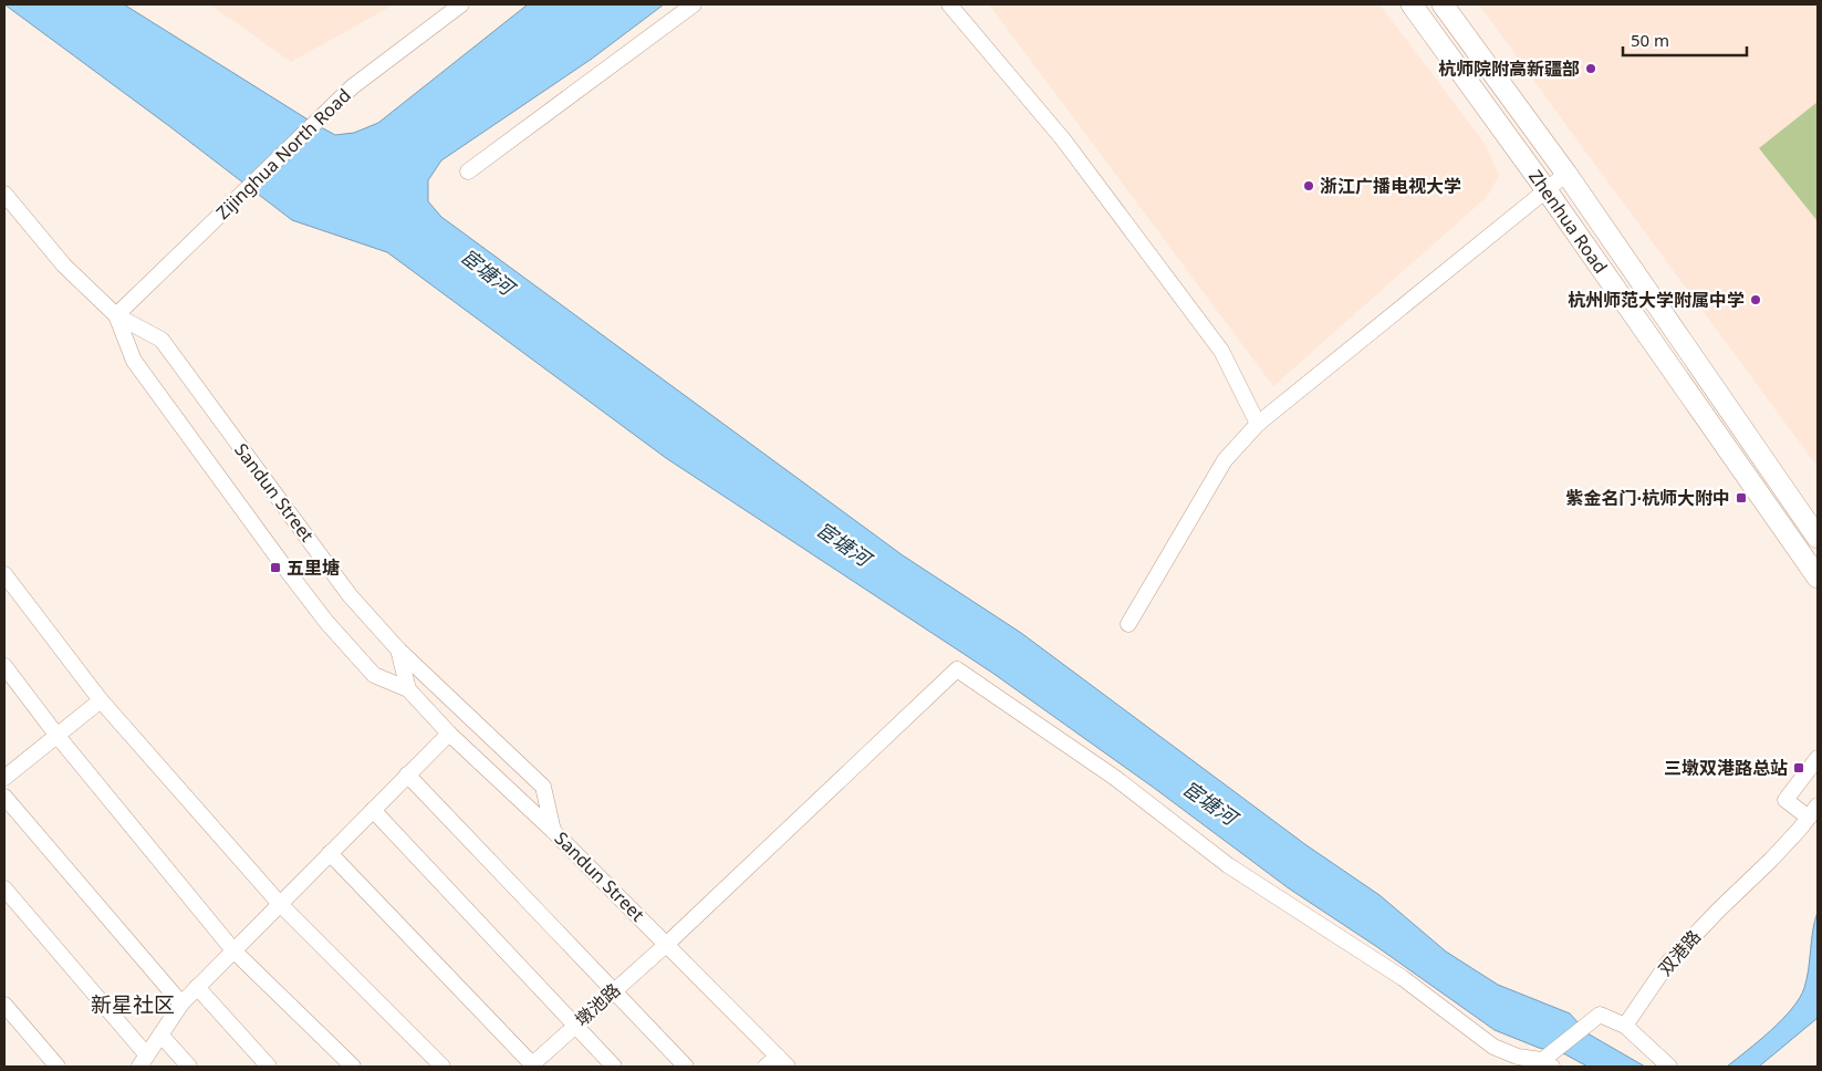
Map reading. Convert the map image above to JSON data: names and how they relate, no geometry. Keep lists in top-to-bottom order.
{
  "streets": {
    "main road": ["Zhenhua Road"],
    "street": [
      "Zijinghua North Road",
      "Sandun Street",
      "双港路",
      "墩池路"
    ]
  },
  "crossings": [
    ["Zijinghua North Road", "Sandun Street"],
    ["Sandun Street", "墩池路"]
  ],
  "districts": ["新星社区"],
  "water": ["宦塘河"],
  "places": {
    "other": ["杭师院附高新疆部", "浙江广播电视大学", "杭州师范大学附属中学"],
    "transit": ["紫金名门·杭师大附中", "五里塘", "三墩双港路总站"]
  },
  "scale_bar": "50 m"
}
